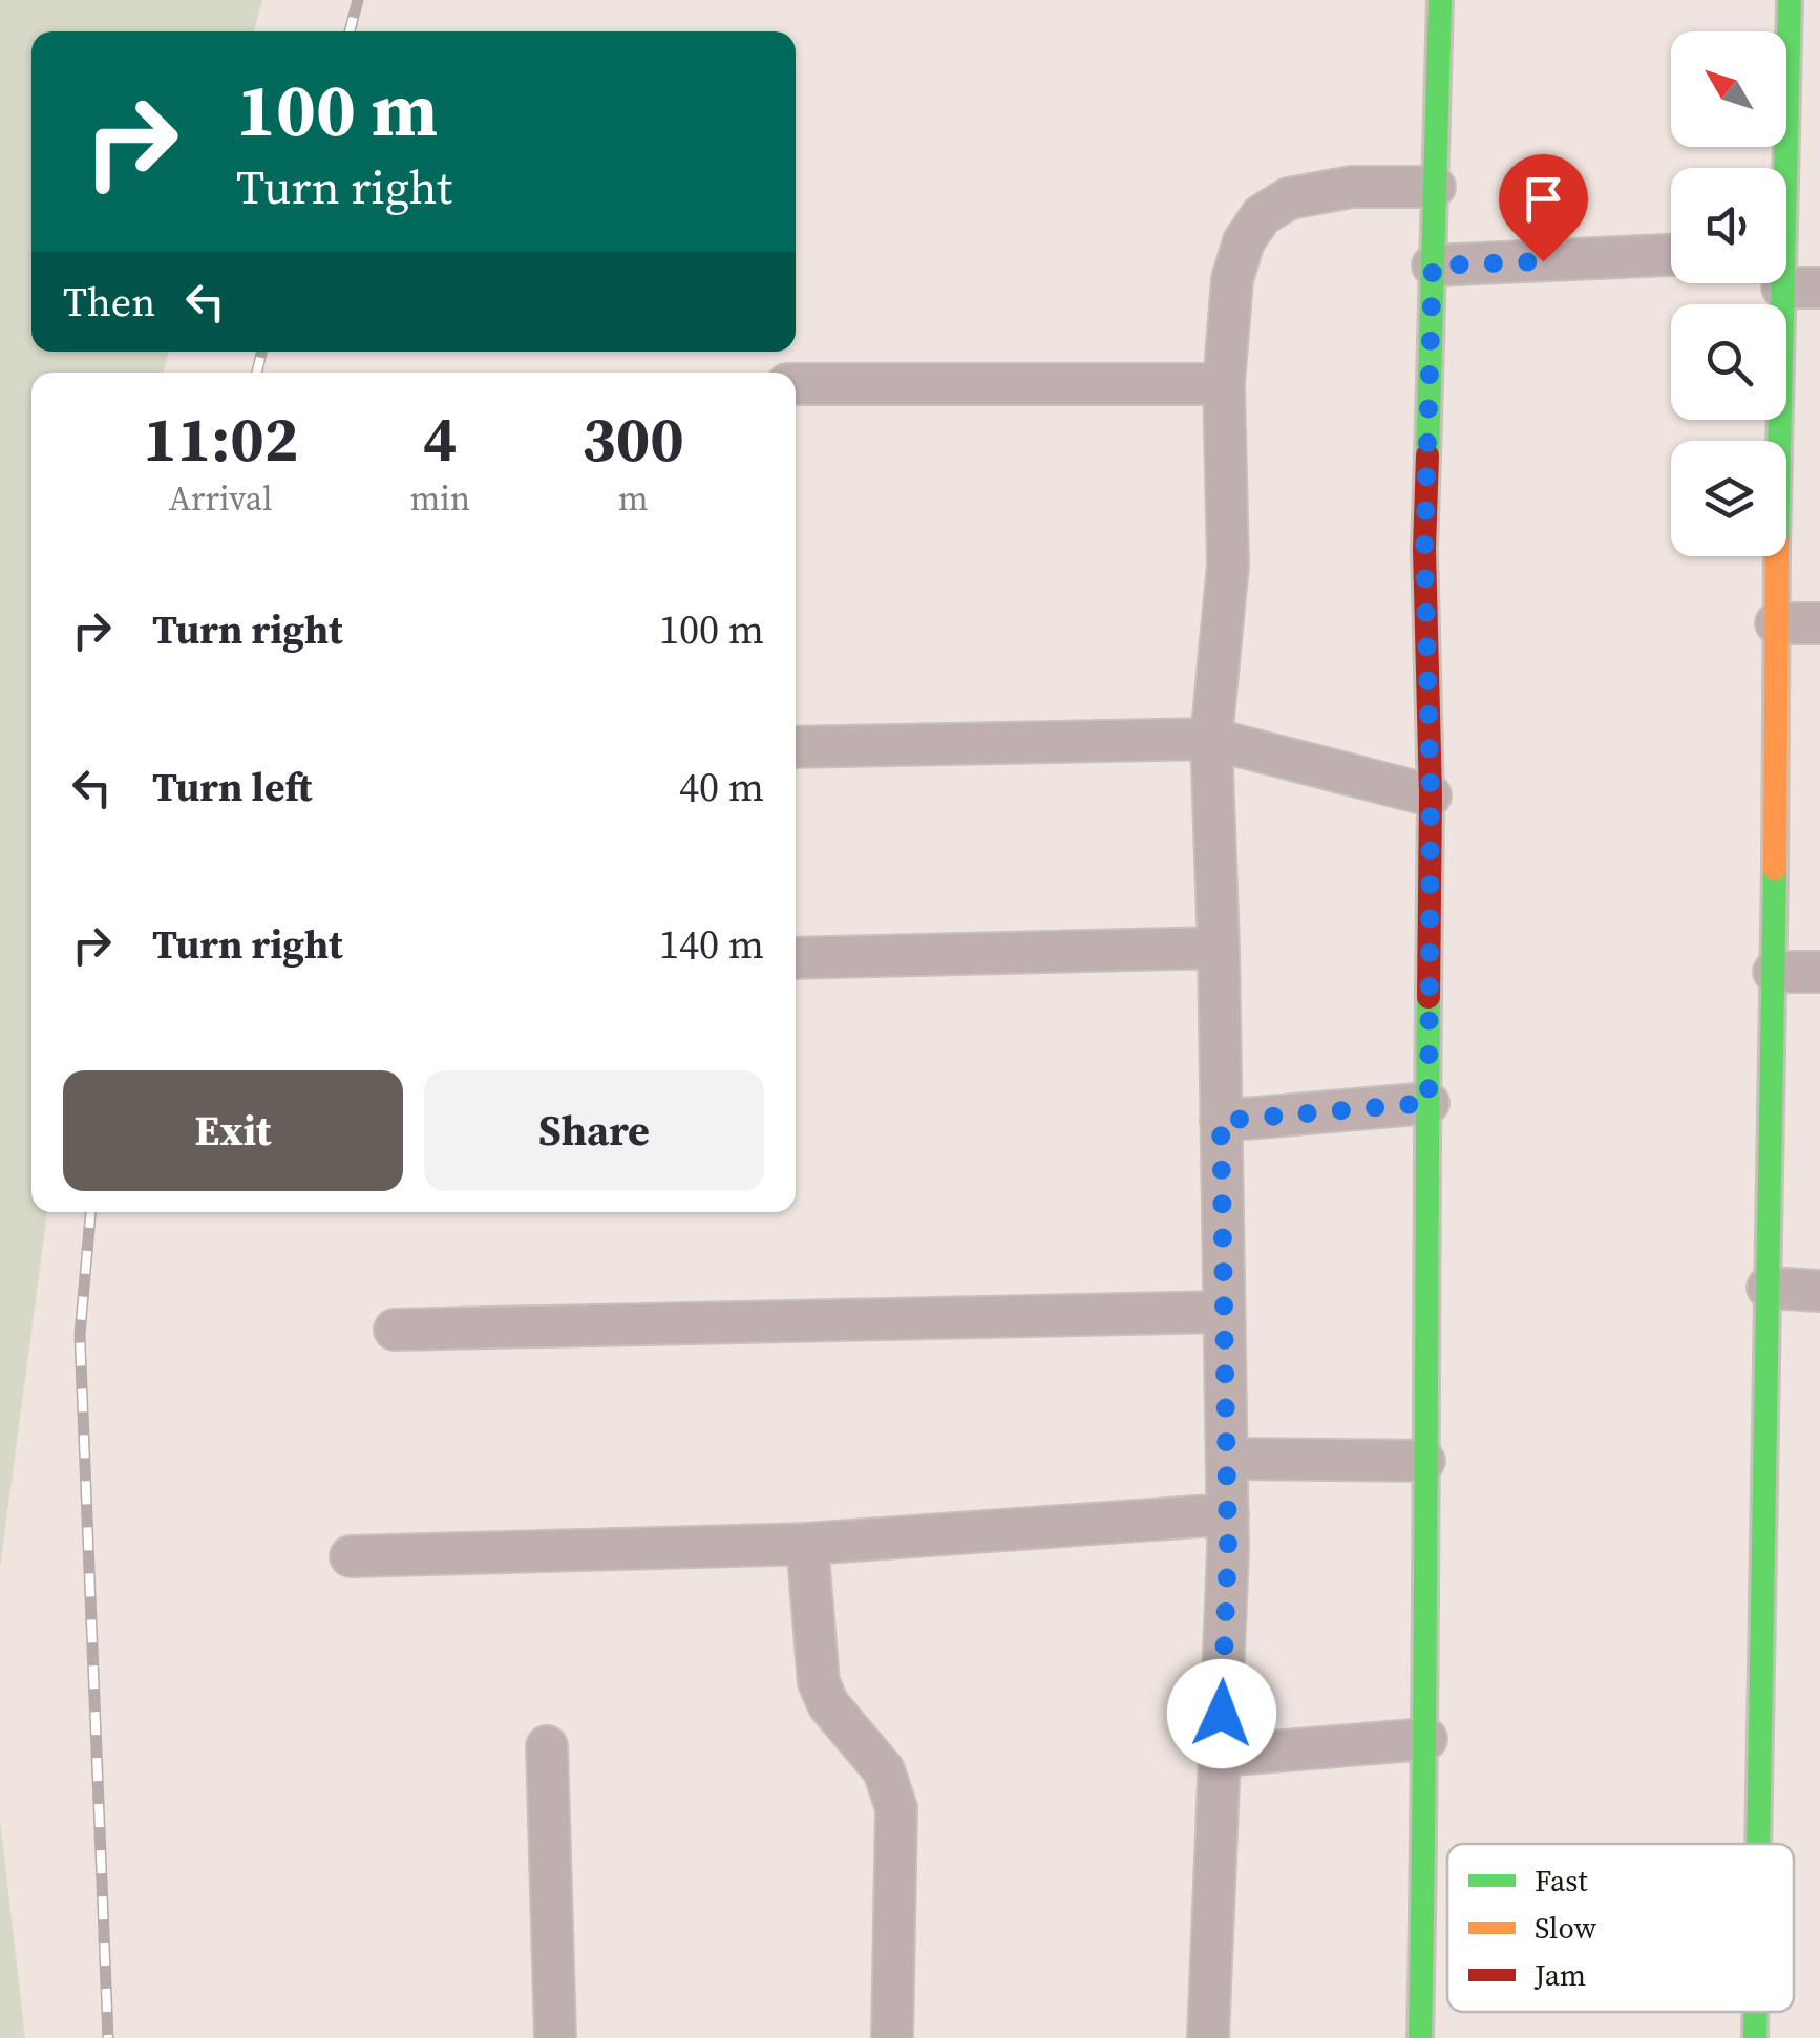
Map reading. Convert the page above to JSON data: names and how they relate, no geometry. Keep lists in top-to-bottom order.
{
  "legend": ["Fast", "Slow", "Jam"],
  "north": "top left",
  "page": {
    "turn": ["100 m", "Turn right"],
    "then": "Then",
    "eta": [
      "11:02",
      "Arrival",
      "4",
      "min",
      "300",
      "m"
    ],
    "list": [
      {
        "name": "Turn right",
        "value": "100 m"
      },
      {
        "name": "Turn left",
        "value": "40 m"
      },
      {
        "name": "Turn right",
        "value": "140 m"
      }
    ],
    "buttons": ["Exit", "Share"]
  }
}
